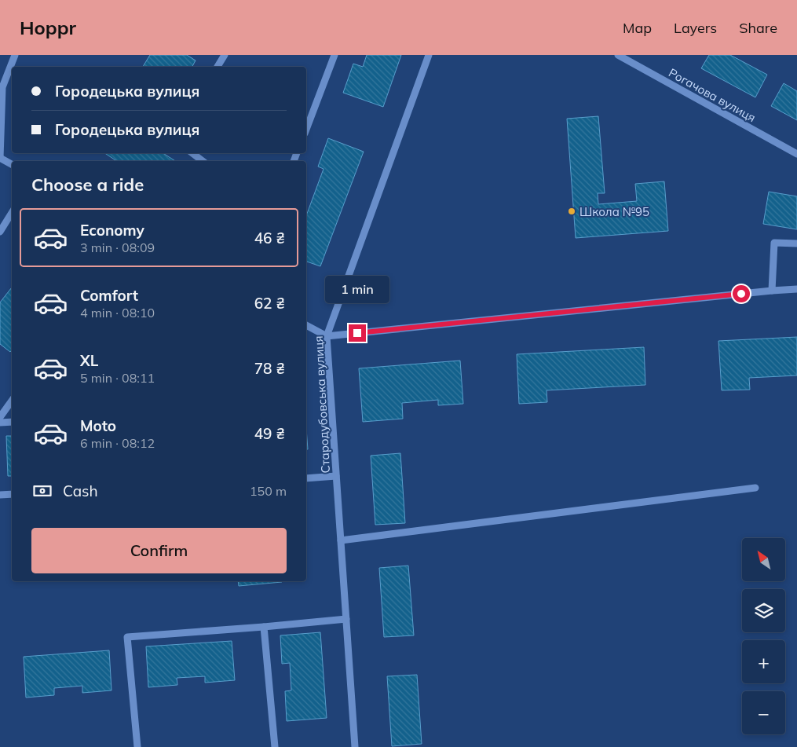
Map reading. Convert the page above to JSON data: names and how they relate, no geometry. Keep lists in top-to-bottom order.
{
  "streets": {
    "street": ["Рогачова вулиця", "Стародубовська вулиця"]
  },
  "places": ["Школа №95"],
  "north": "top left",
  "page": {
    "header": "Hoppr",
    "nav": ["Map", "Layers", "Share"],
    "banner": ["Городецька вулиця", "Городецька вулиця"],
    "heading": "Choose a ride",
    "list": [
      {
        "name": "Economy",
        "note": "3 min · 08:09",
        "value": "46 ₴"
      },
      {
        "name": "Comfort",
        "note": "4 min · 08:10",
        "value": "62 ₴"
      },
      {
        "name": "XL",
        "note": "5 min · 08:11",
        "value": "78 ₴"
      },
      {
        "name": "Moto",
        "note": "6 min · 08:12",
        "value": "49 ₴"
      }
    ],
    "bubble": "1 min",
    "pay": ["Cash", "150 m"],
    "buttons": "Confirm",
    "map_buttons": ["+", "−"]
  }
}
